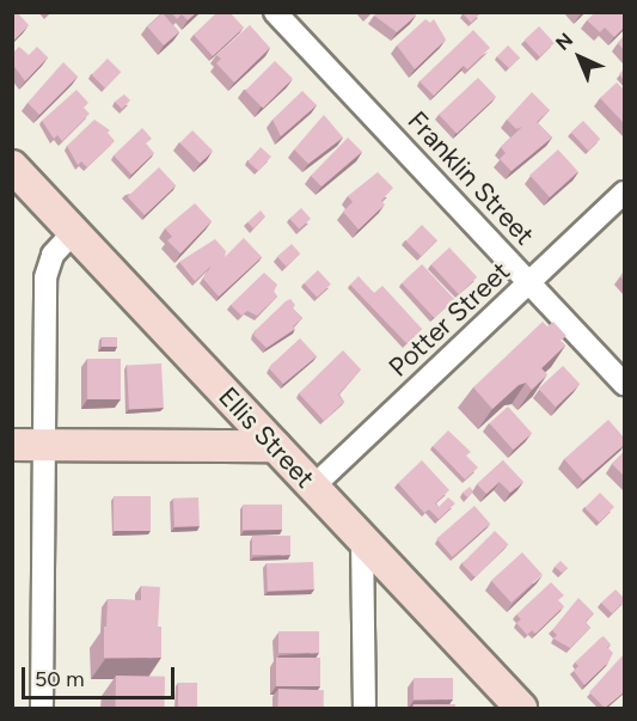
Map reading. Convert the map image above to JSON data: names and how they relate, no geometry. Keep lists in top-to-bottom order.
{
  "streets": {
    "street": ["Franklin Street", "Potter Street", "Ellis Street"]
  },
  "crossings": [
    ["Franklin Street", "Potter Street"],
    ["Potter Street", "Ellis Street"]
  ],
  "scale_bar": "50 m",
  "north": "top left"
}
